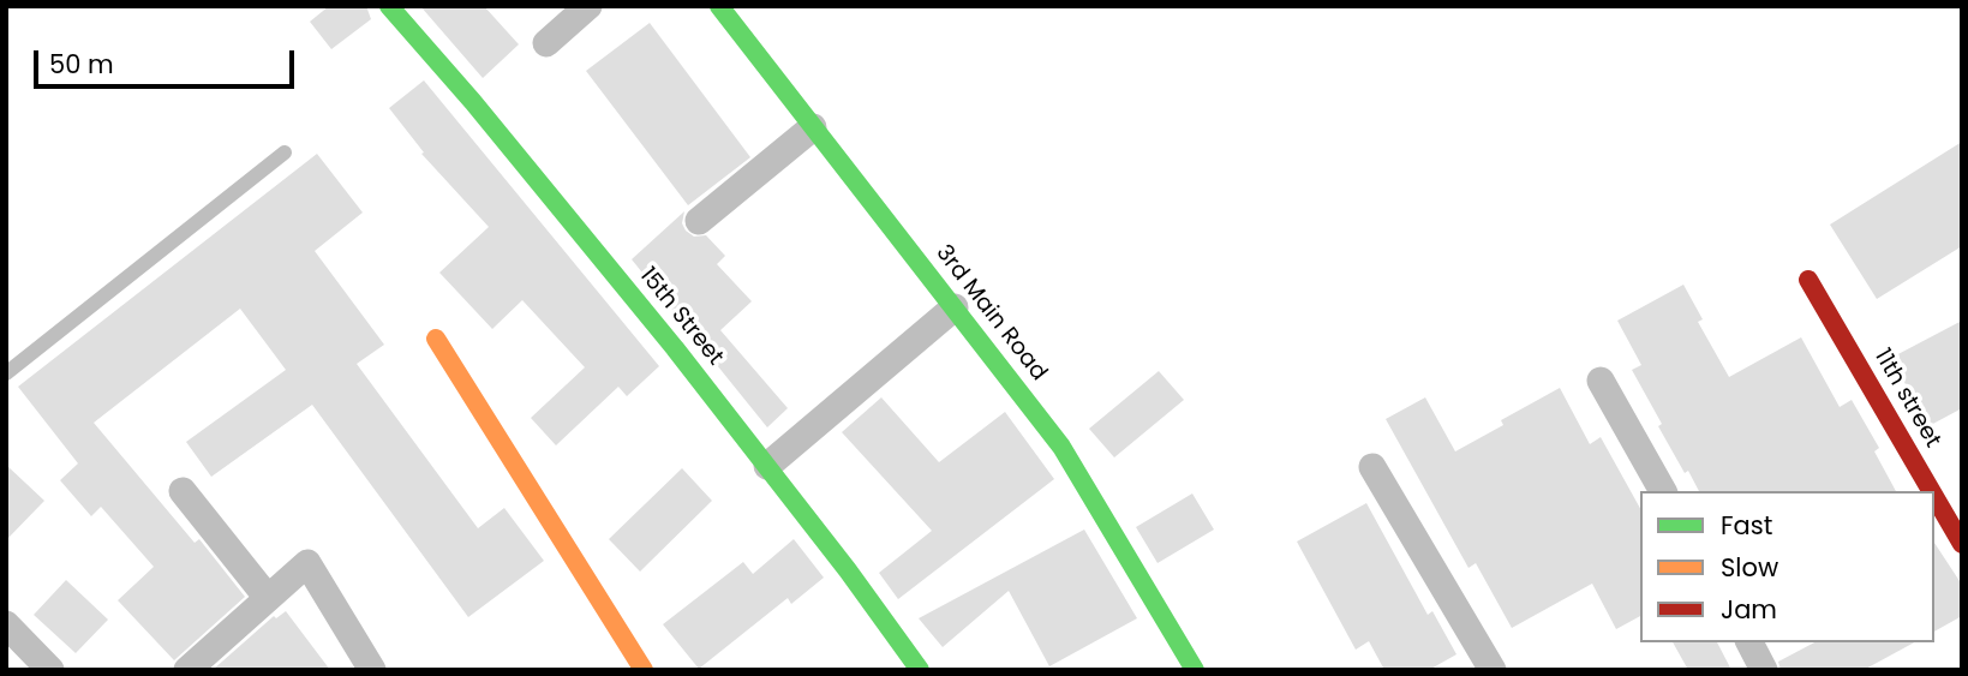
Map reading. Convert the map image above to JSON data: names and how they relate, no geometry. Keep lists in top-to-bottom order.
{
  "streets": {
    "street": ["3rd Main Road", "15th Street", "11th street"]
  },
  "legend": ["Fast", "Slow", "Jam"],
  "scale_bar": "50 m"
}
